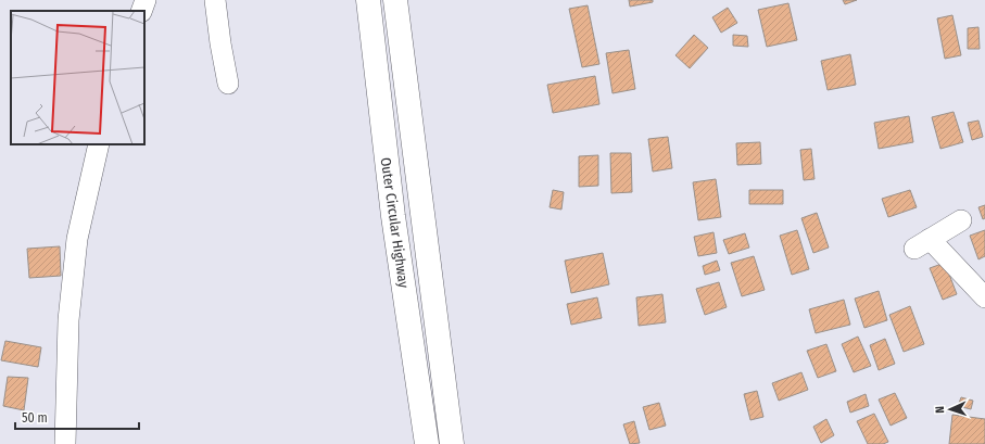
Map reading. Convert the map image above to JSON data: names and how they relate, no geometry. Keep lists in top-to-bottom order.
{
  "streets": {
    "highway": ["Outer Circular Highway"]
  },
  "scale_bar": "50 m",
  "north": "left"
}
